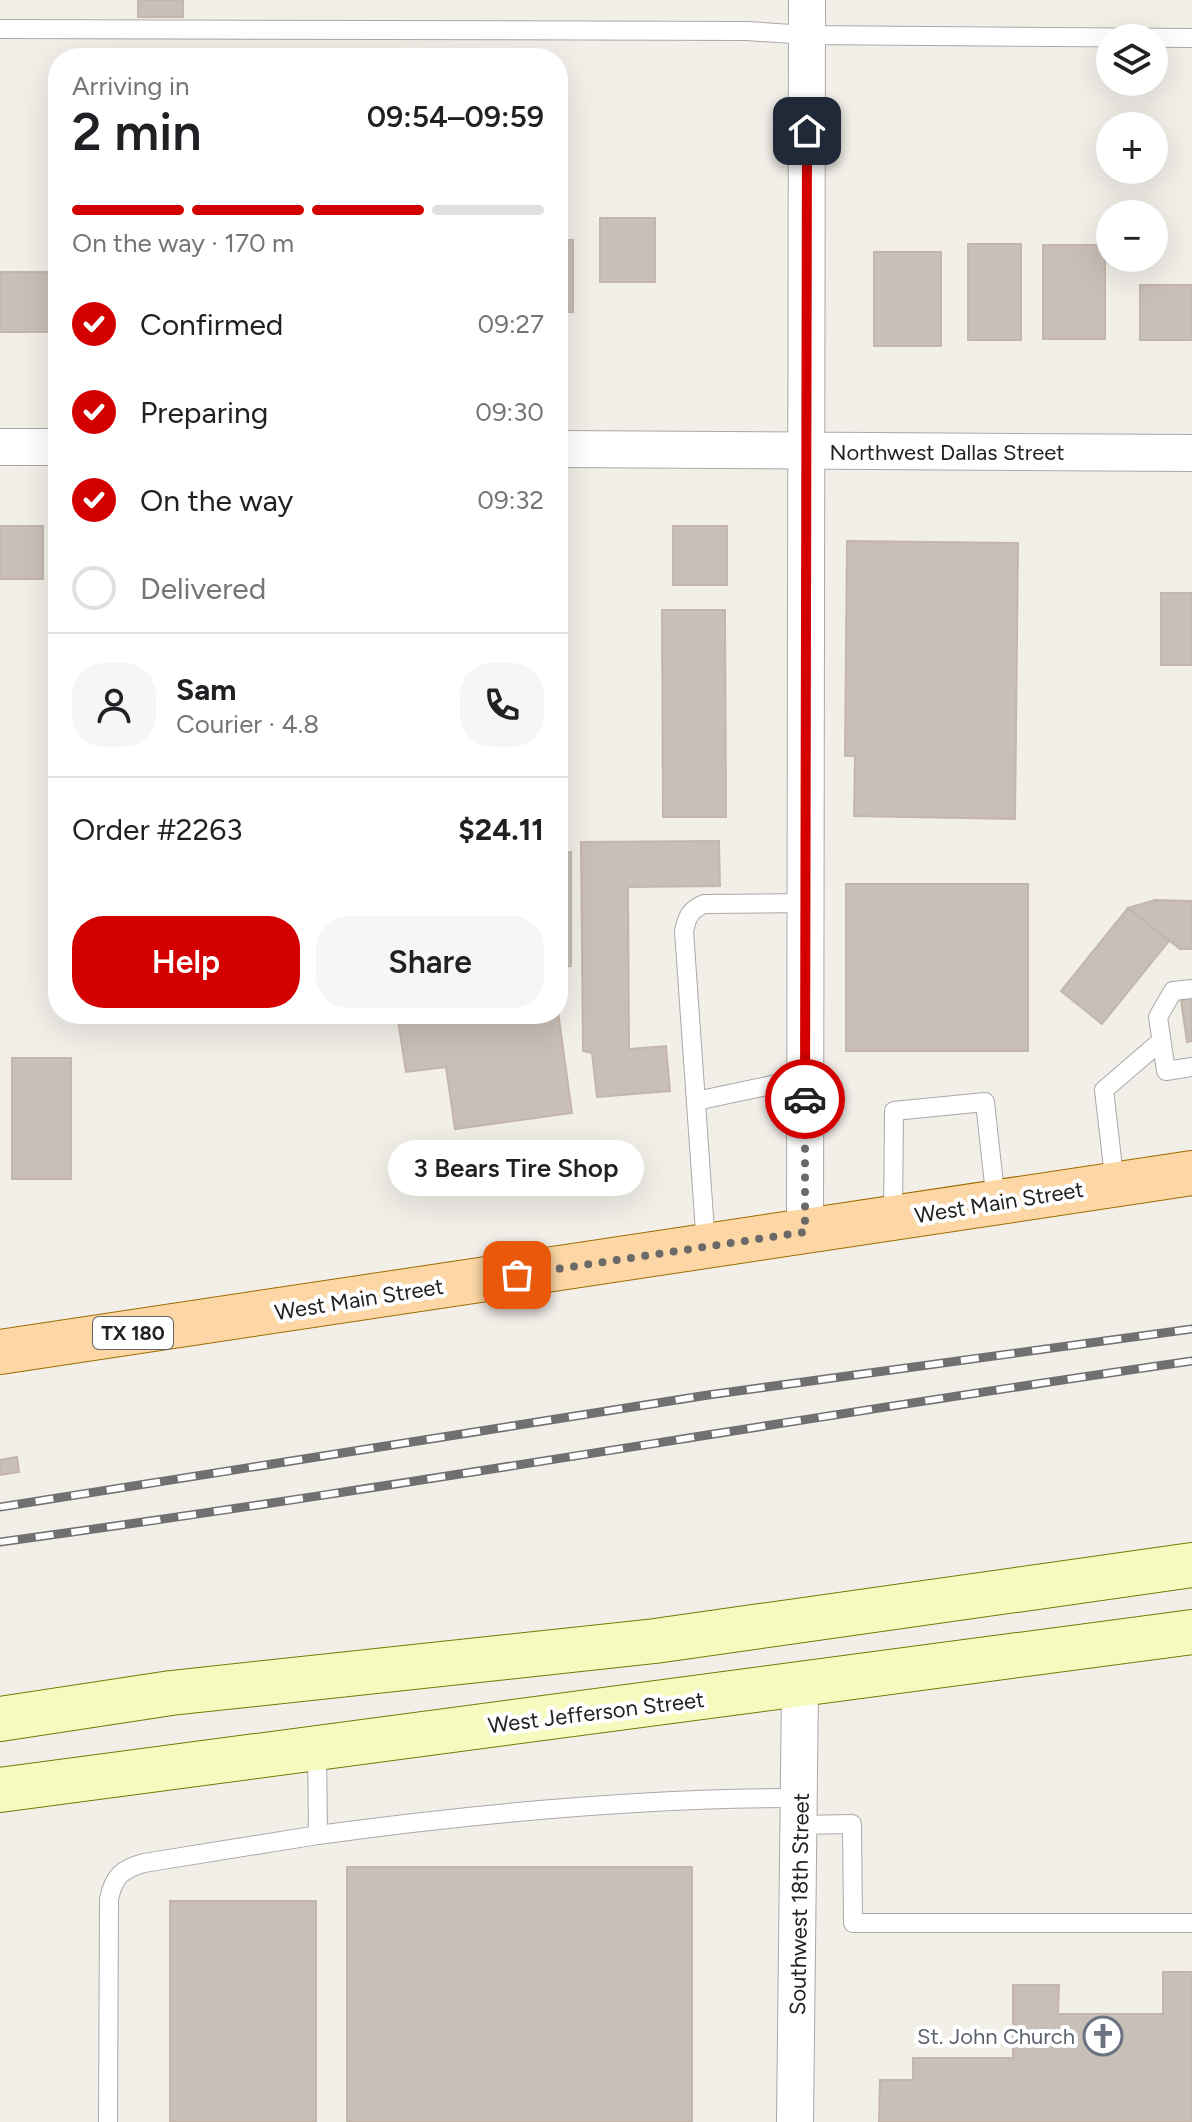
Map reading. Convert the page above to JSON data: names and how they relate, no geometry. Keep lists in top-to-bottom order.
{
  "streets": {
    "main road": ["West Main Street", "TX 180", "West Jefferson Street"],
    "street": ["Northwest Dallas Street", "Southwest 18th Street"]
  },
  "crossings": [
    ["West Jefferson Street", "Southwest 18th Street"]
  ],
  "places": {
    "other": ["3 Bears Tire Shop"],
    "church": ["St. John Church"]
  },
  "page": {
    "map_buttons": ["+", "−"],
    "heading": ["2 min", "Arriving in", "09:54–09:59"],
    "panel": [
      "Sam",
      "Courier · 4.8",
      "Order #2263",
      "$24.11"
    ],
    "bar": "On the way · 170 m",
    "list": [
      ["Confirmed", "09:27"],
      ["Preparing", "09:30"],
      ["On the way", "09:32"],
      "Delivered"
    ],
    "buttons": ["Help", "Share"],
    "bubble": "3 Bears Tire Shop"
  }
}
